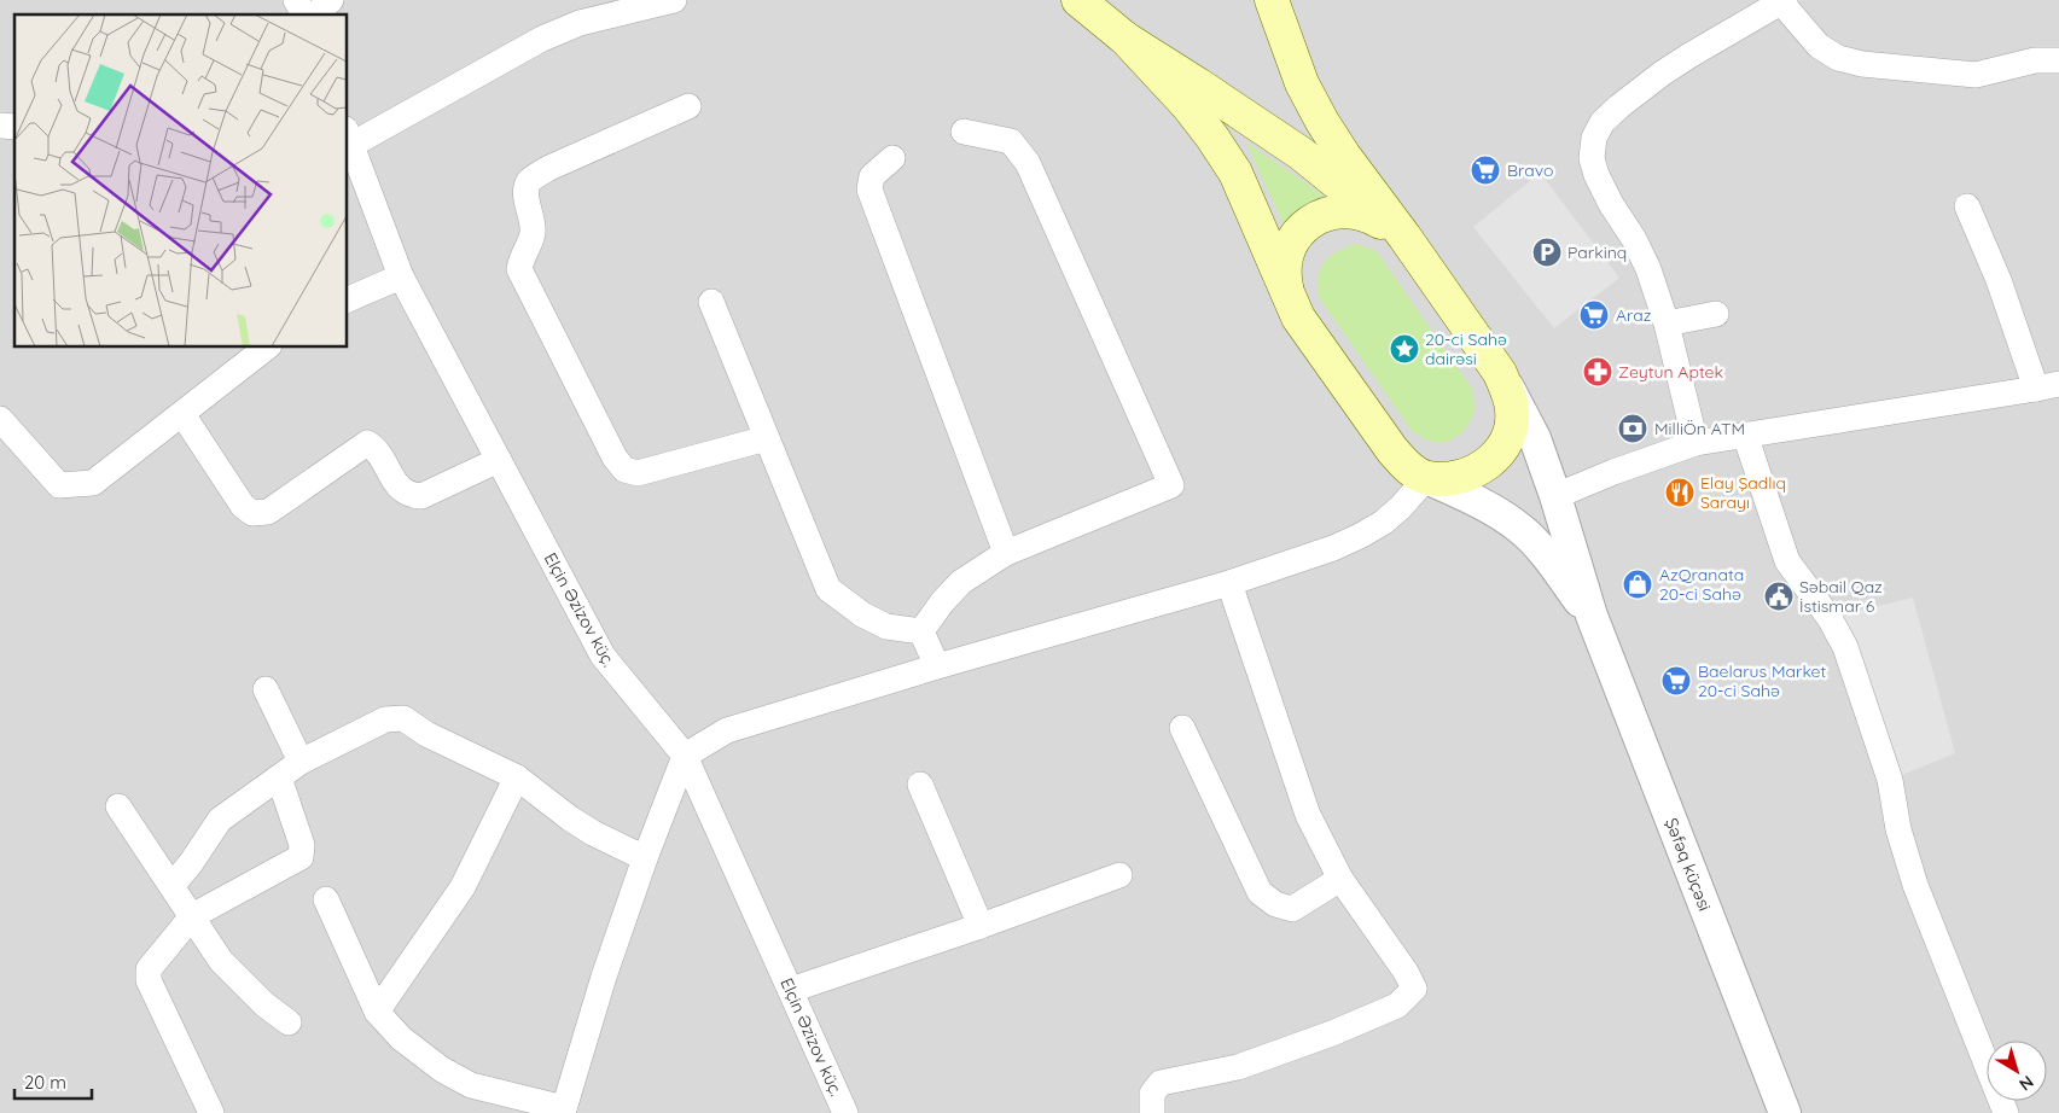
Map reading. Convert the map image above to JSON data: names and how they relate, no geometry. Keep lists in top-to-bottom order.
{
  "streets": {
    "street": ["Elçin Əzizov küç.", "Şəfəq küçəsi"]
  },
  "places": {
    "supermarket": ["Bravo", "Araz", "Baelarus Market 20-ci Sahə"],
    "parking": ["Parkinq"],
    "place": ["20-ci Sahə dairəsi"],
    "pharmacy": ["Zeytun Aptek"],
    "bank": ["MilliÖn ATM"],
    "restaurant": ["Elay Şadlıq Sarayı"],
    "shop": ["AzQranata 20-ci Sahə"],
    "public building": ["Səbail Qaz İstismar 6"]
  },
  "scale_bar": "20 m",
  "north": "bottom right"
}
